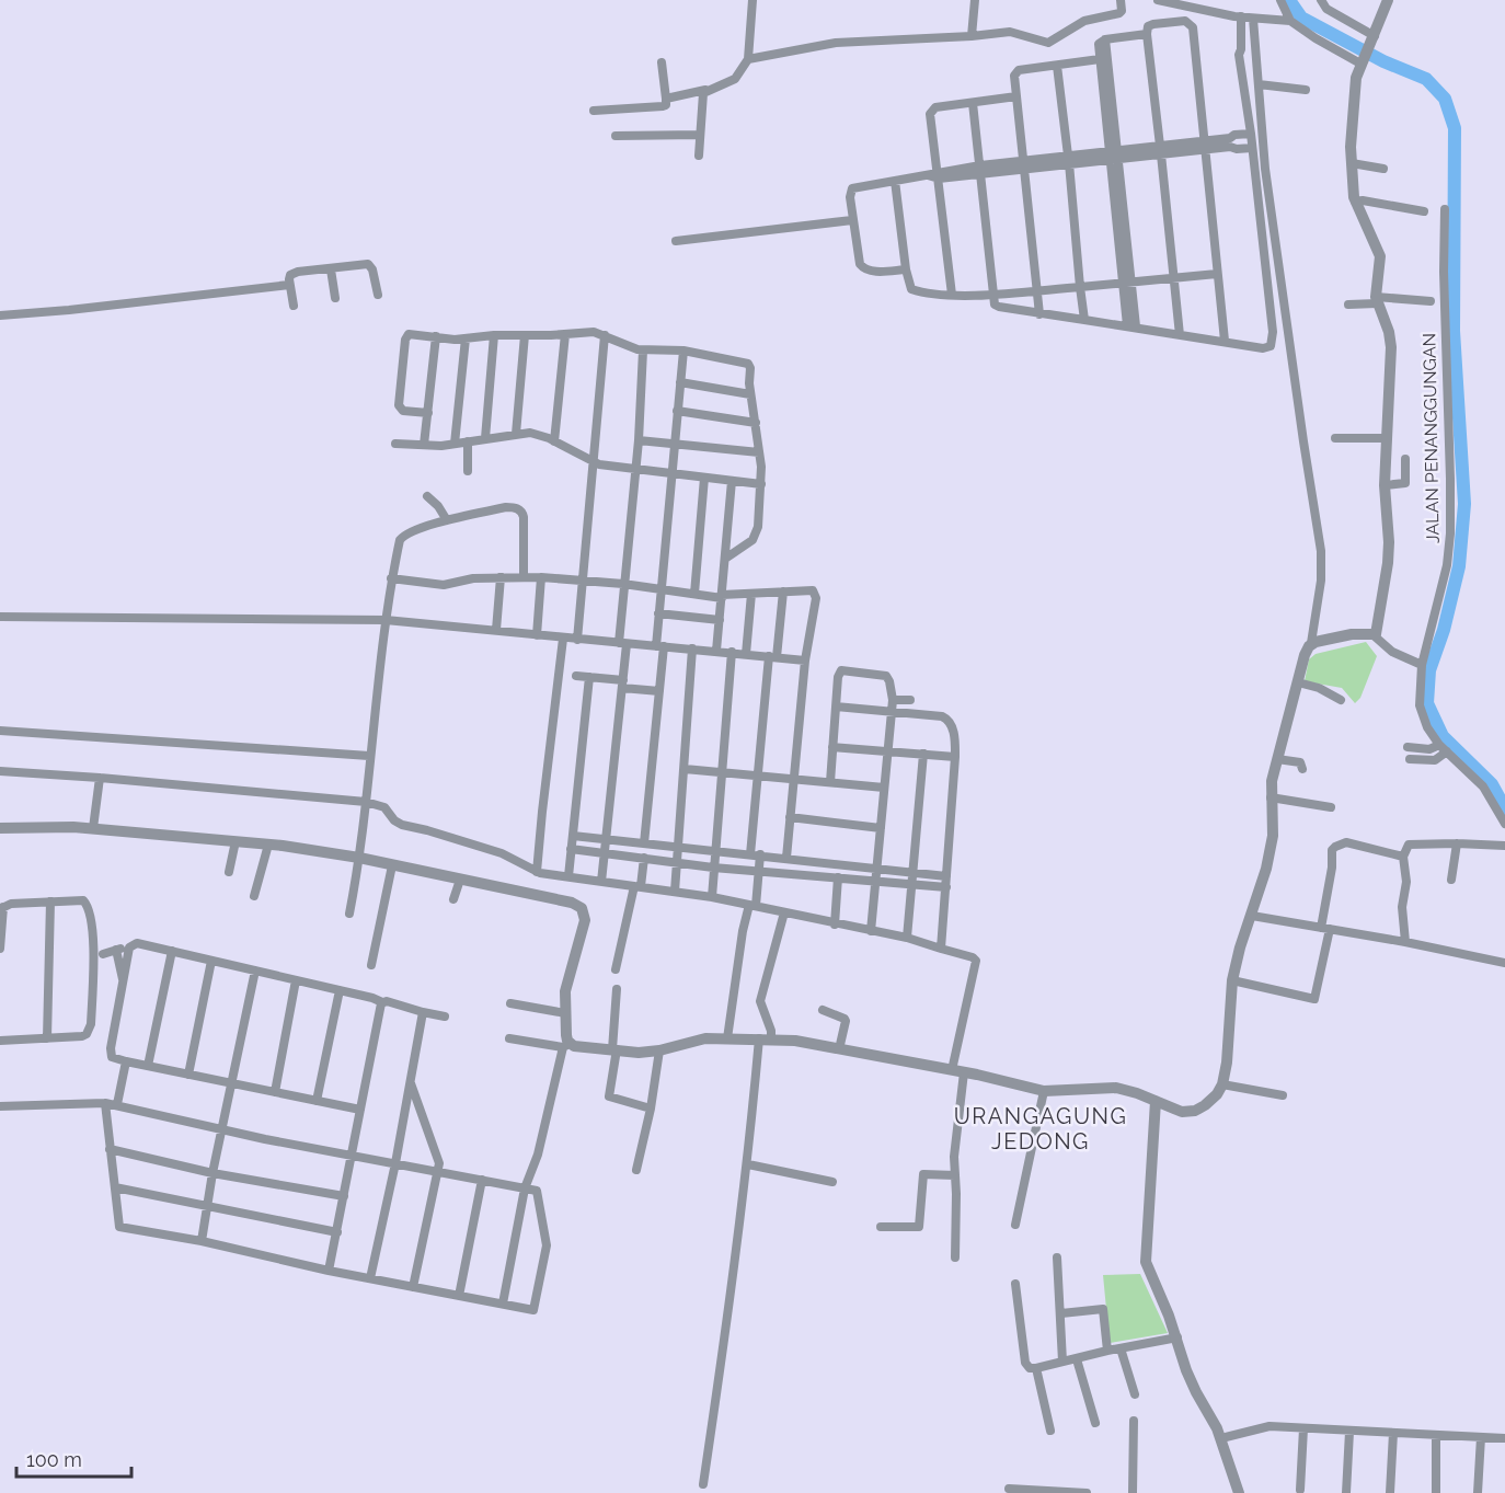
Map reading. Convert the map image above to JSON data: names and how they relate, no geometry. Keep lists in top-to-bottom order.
{
  "streets": {
    "street": ["JALAN PENANGGUNGAN"]
  },
  "districts": ["URANGAGUNG JEDONG"],
  "scale_bar": "100 m"
}
